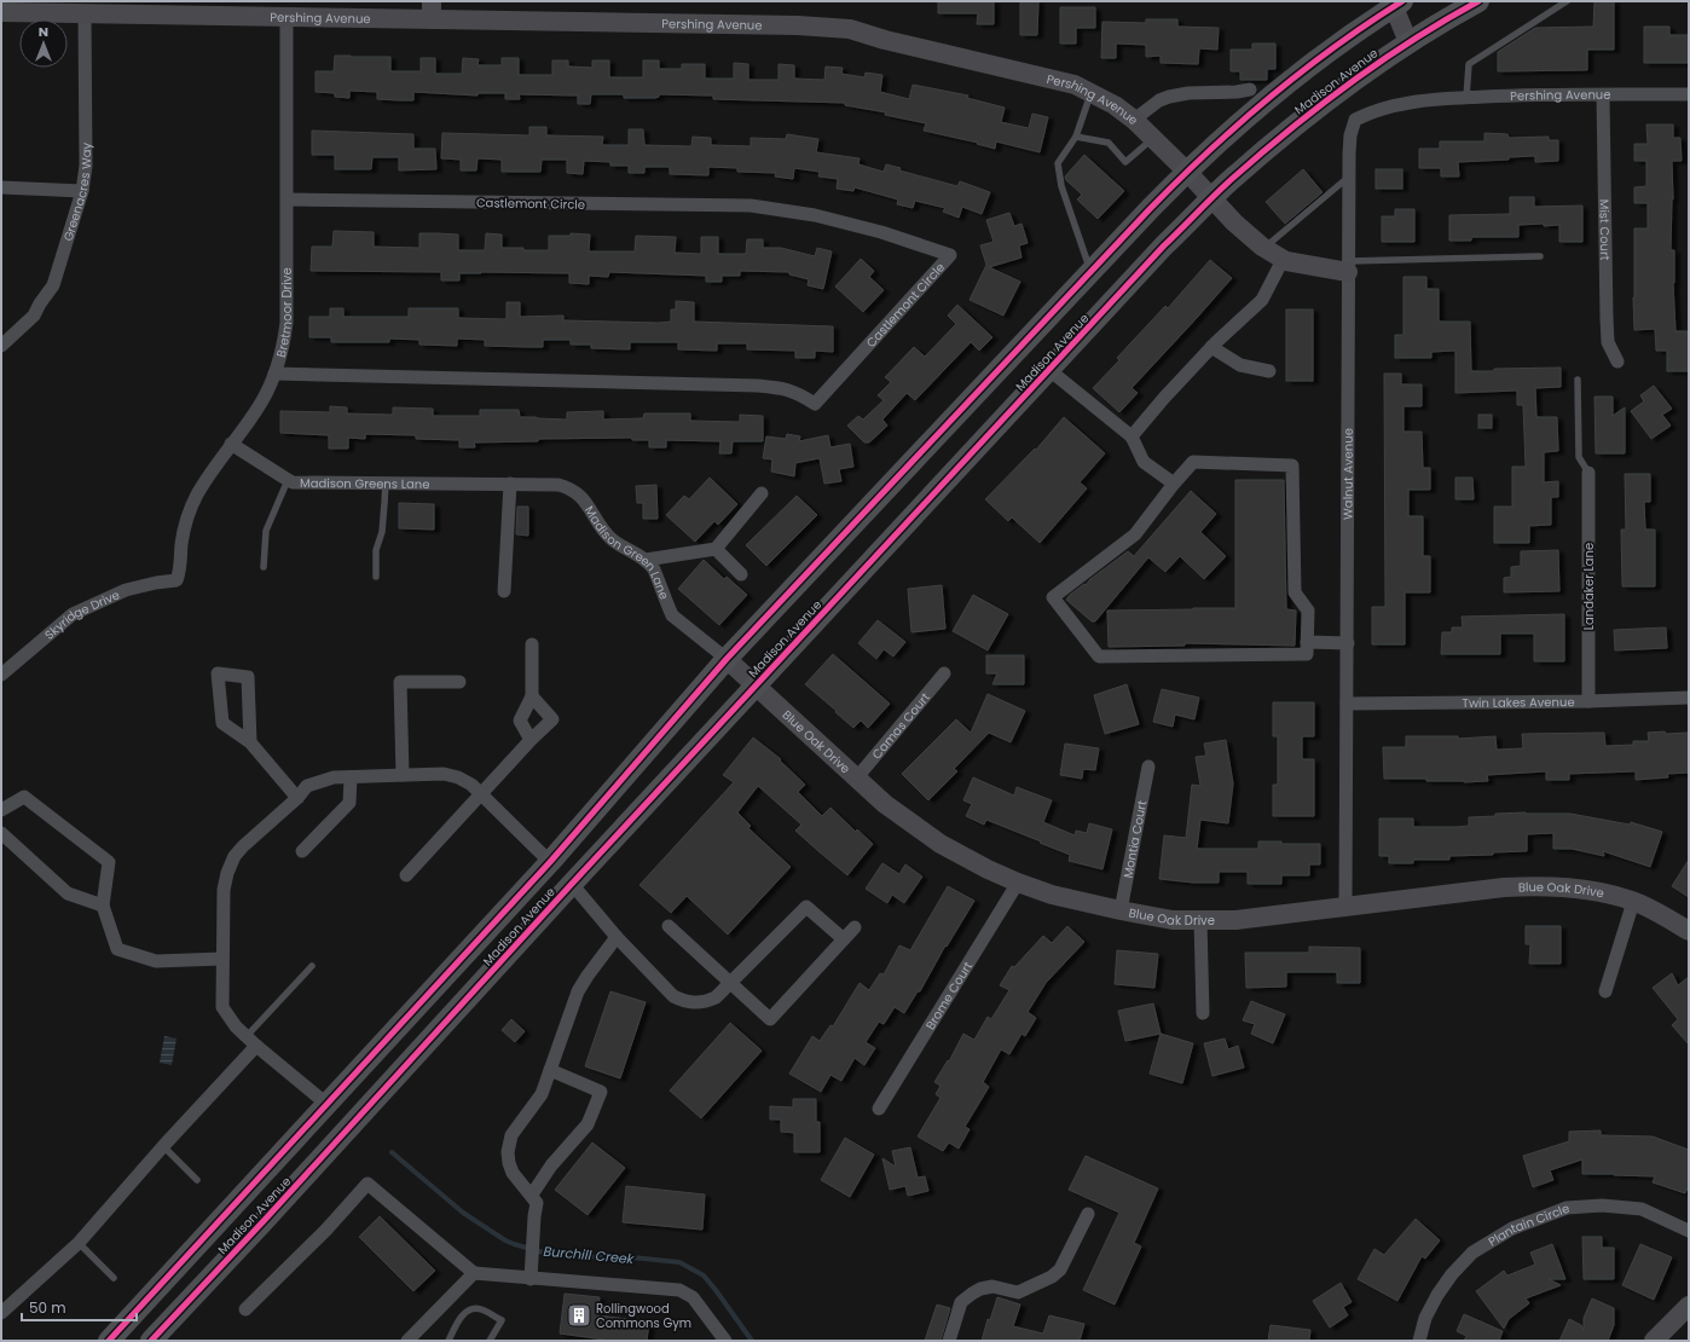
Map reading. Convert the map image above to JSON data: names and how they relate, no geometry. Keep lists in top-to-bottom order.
{
  "streets": {
    "main road": ["Madison Avenue"],
    "street": [
      "Pershing Avenue",
      "Greenacres Way",
      "Castlemont Circle",
      "Mist Court",
      "Bretmoor Drive",
      "Walnut Avenue",
      "Madison Greens Lane",
      "Madison Green Lane",
      "Landaker Lane",
      "Skyridge Drive",
      "Twin Lakes Avenue",
      "Camas Court",
      "Blue Oak Drive",
      "Montia Court",
      "Brome Court",
      "Plantain Circle"
    ]
  },
  "crossings": [
    ["Pershing Avenue", "Madison Avenue"],
    ["Pershing Avenue", "Greenacres Way"],
    ["Pershing Avenue", "Mist Court"],
    ["Pershing Avenue", "Bretmoor Drive"],
    ["Pershing Avenue", "Walnut Avenue"],
    ["Madison Avenue", "Madison Green Lane"],
    ["Madison Avenue", "Blue Oak Drive"],
    ["Castlemont Circle", "Bretmoor Drive"],
    ["Bretmoor Drive", "Madison Greens Lane"],
    ["Bretmoor Drive", "Skyridge Drive"],
    ["Walnut Avenue", "Twin Lakes Avenue"],
    ["Walnut Avenue", "Blue Oak Drive"],
    ["Madison Greens Lane", "Madison Green Lane"],
    ["Madison Green Lane", "Blue Oak Drive"],
    ["Landaker Lane", "Twin Lakes Avenue"],
    ["Camas Court", "Blue Oak Drive"],
    ["Blue Oak Drive", "Montia Court"],
    ["Blue Oak Drive", "Brome Court"]
  ],
  "water": ["Burchill Creek"],
  "places": {
    "building": ["Rollingwood Commons Gym"]
  },
  "scale_bar": "50 m",
  "north": "top"
}
